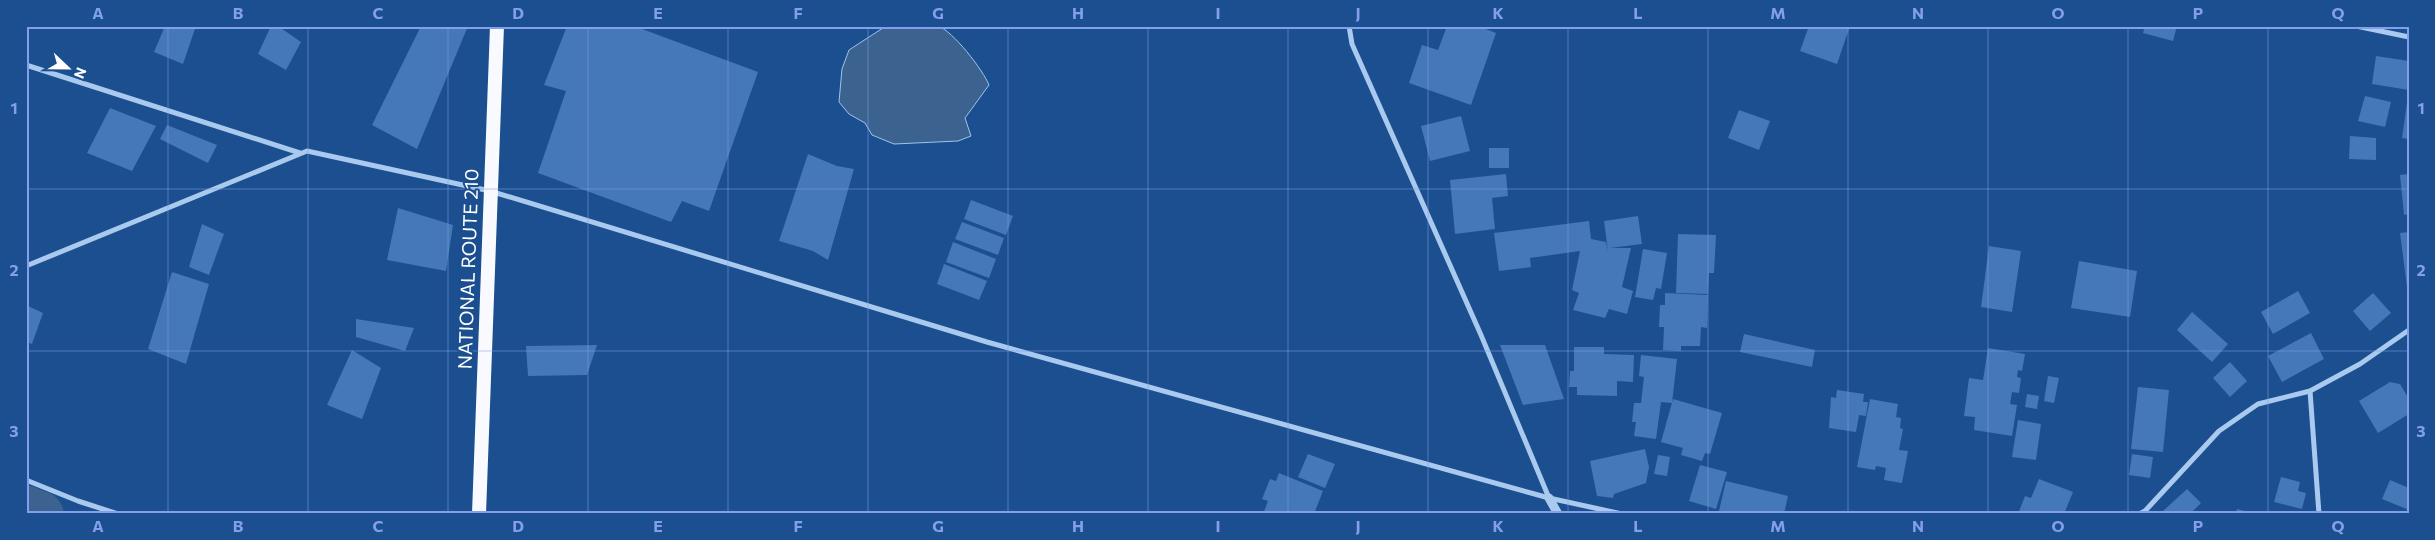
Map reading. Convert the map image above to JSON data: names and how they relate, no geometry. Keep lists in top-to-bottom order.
{
  "streets": {
    "highway": ["NATIONAL ROUTE 210"]
  },
  "north": "right",
  "grid": {
    "columns": [
      "A",
      "B",
      "C",
      "D",
      "E",
      "F",
      "G",
      "H",
      "I",
      "J",
      "K",
      "L",
      "M",
      "N",
      "O",
      "P",
      "Q"
    ],
    "rows": ["1", "2", "3"]
  }
}
